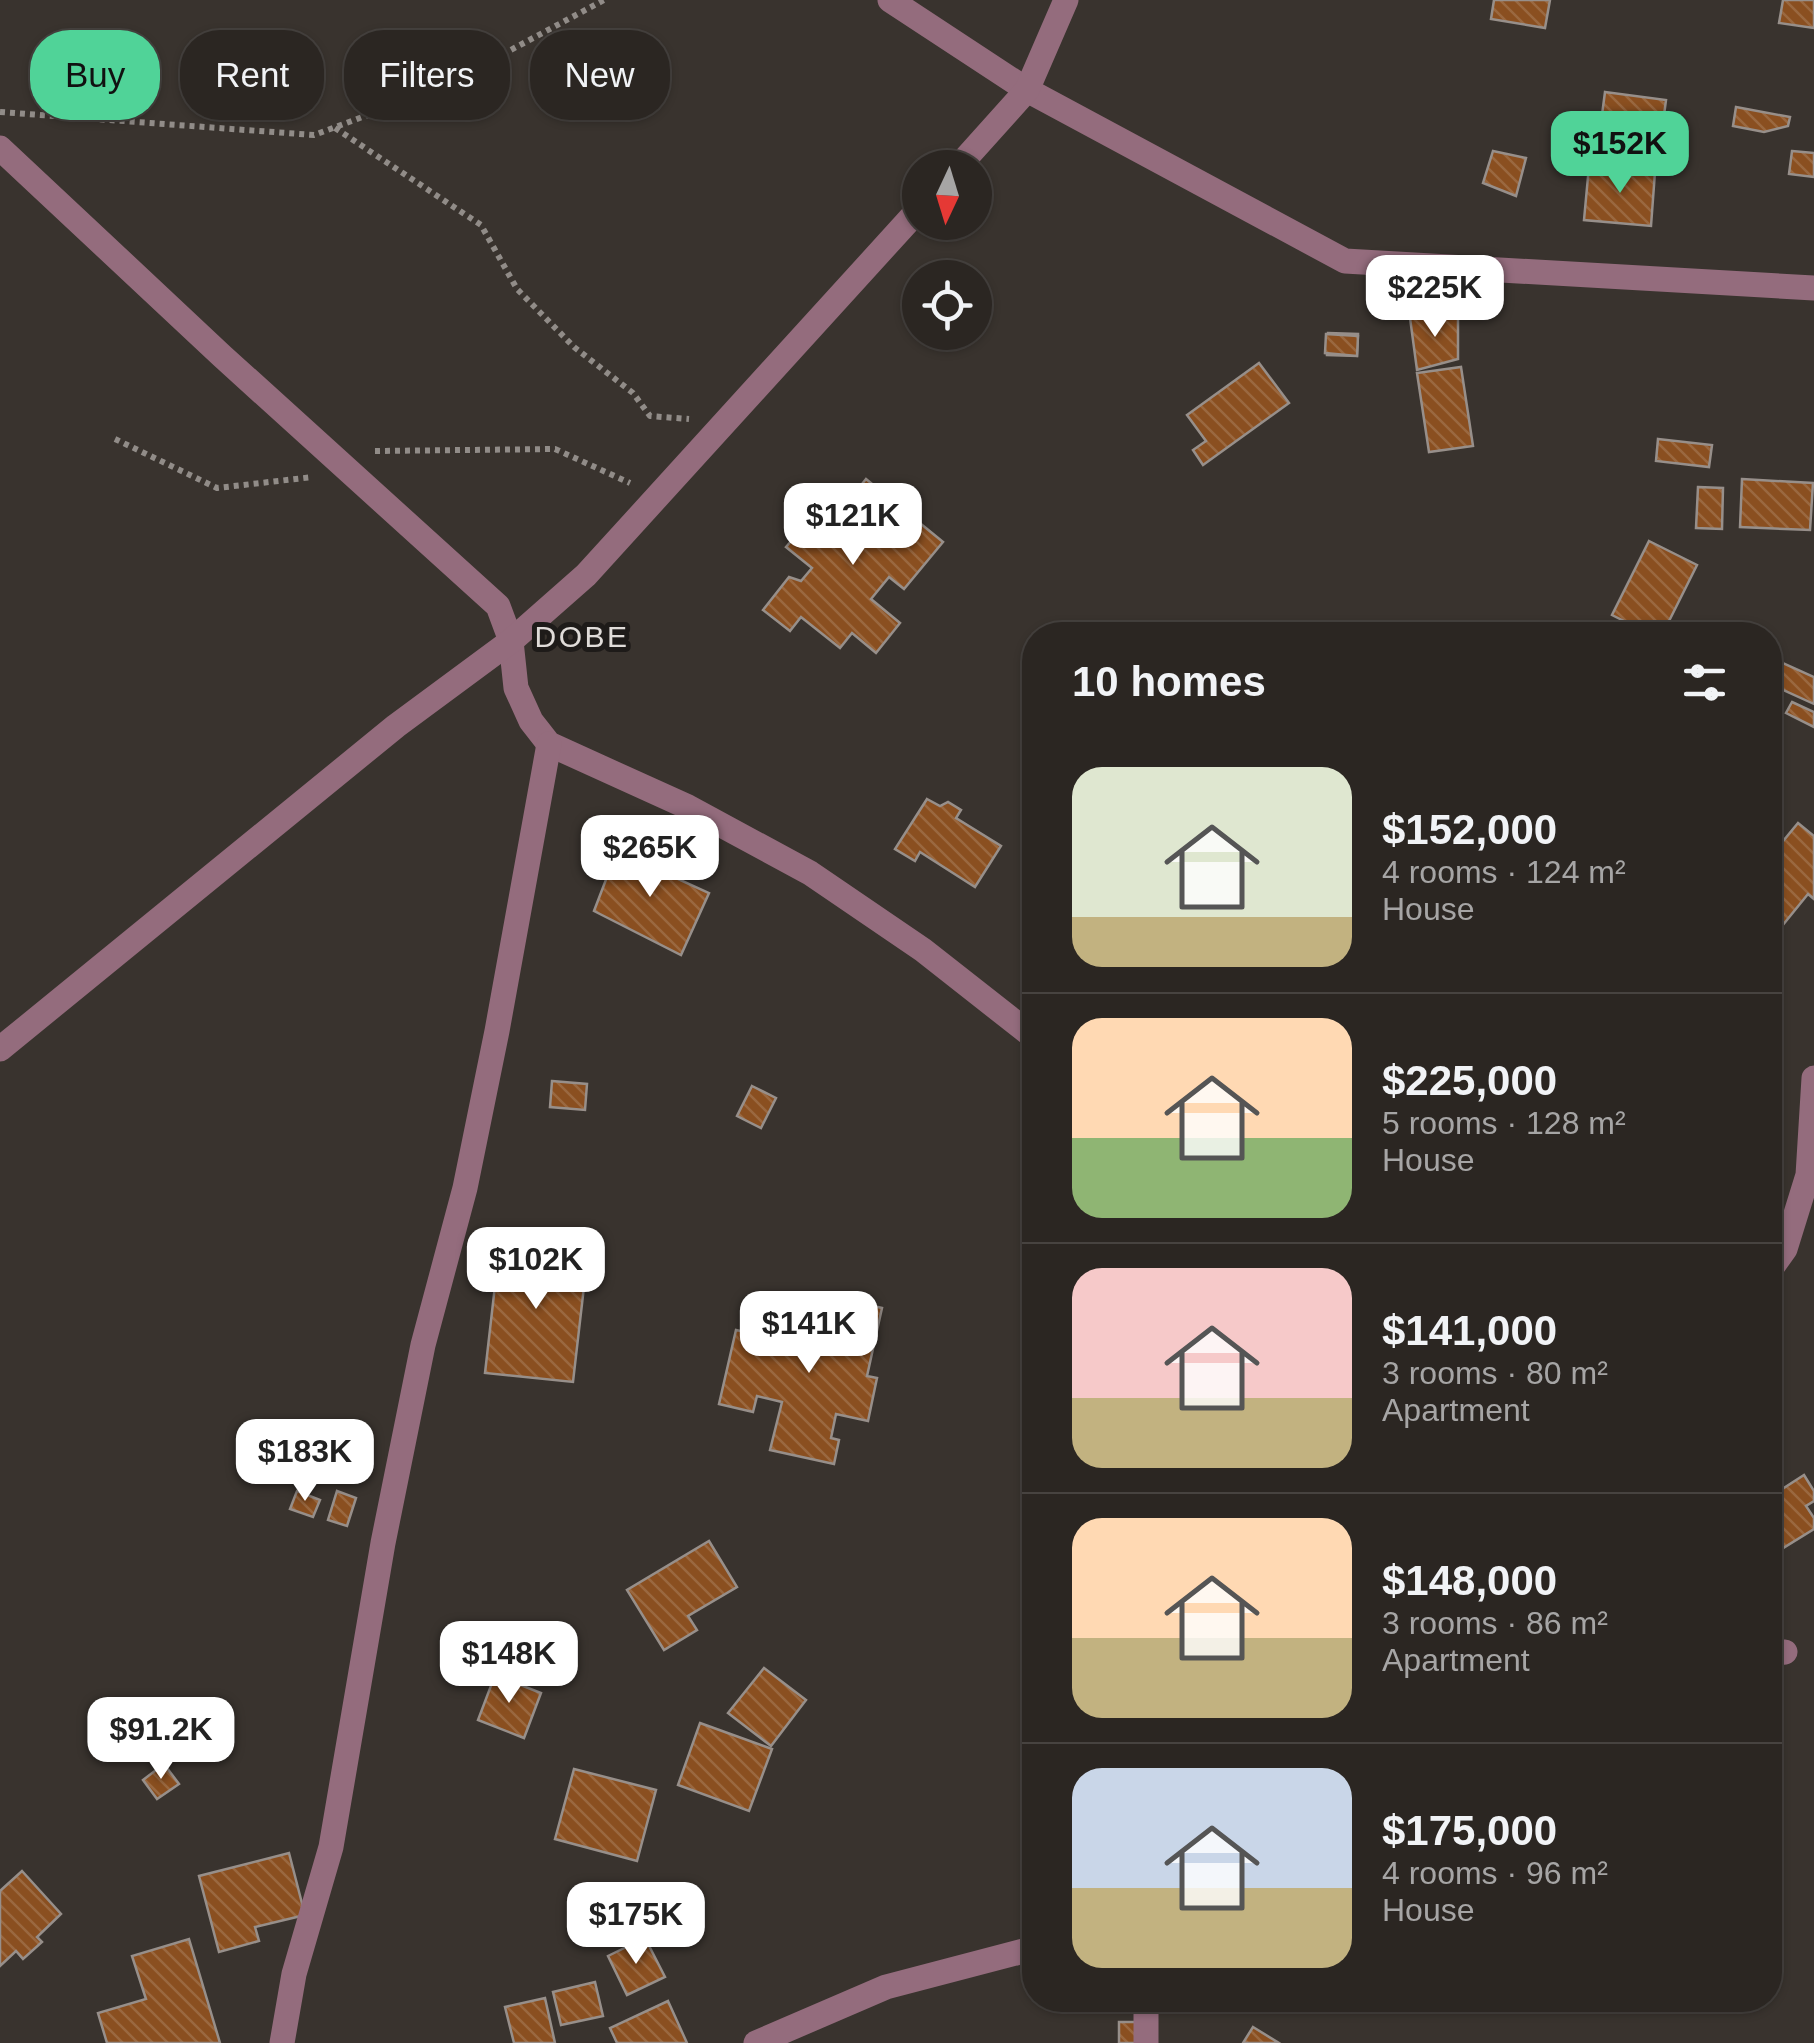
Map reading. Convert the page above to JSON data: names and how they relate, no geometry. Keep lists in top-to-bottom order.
{
  "districts": ["DOBE"],
  "north": "bottom",
  "page": {
    "chip": [
      "Buy",
      "Rent",
      "Filters",
      "New"
    ],
    "price": [
      "$152K",
      "$225K",
      "$121K",
      "$265K",
      "$102K",
      "$141K",
      "$183K",
      "$148K",
      "$91.2K",
      "$175K"
    ],
    "heading": "10 homes",
    "list": [
      {
        "name": "$152,000",
        "note": "4 rooms · 124 m² · House"
      },
      {
        "name": "$225,000",
        "note": "5 rooms · 128 m² · House"
      },
      {
        "name": "$141,000",
        "note": "3 rooms · 80 m² · Apartment"
      },
      {
        "name": "$148,000",
        "note": "3 rooms · 86 m² · Apartment"
      },
      {
        "name": "$175,000",
        "note": "4 rooms · 96 m² · House"
      }
    ]
  }
}
